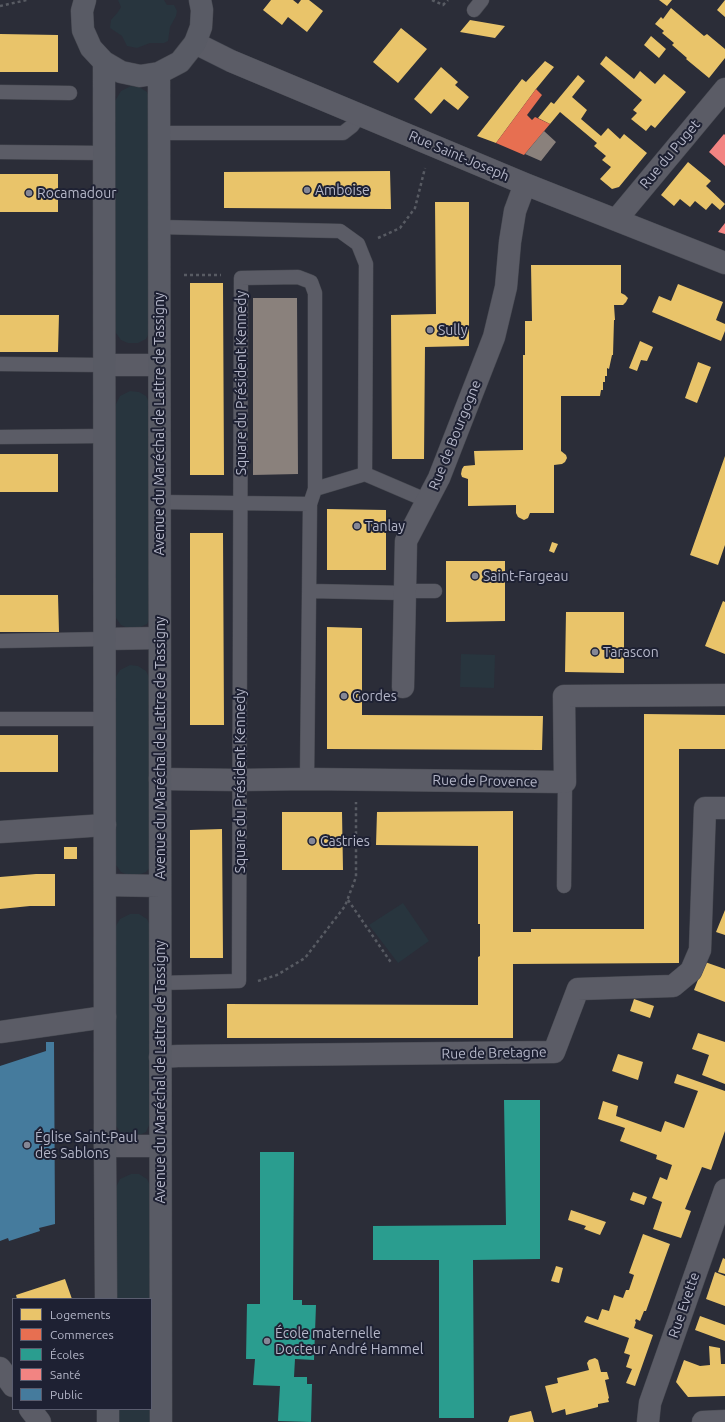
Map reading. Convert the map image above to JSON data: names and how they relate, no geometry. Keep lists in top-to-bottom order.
{
  "streets": {
    "street": [
      "Rue du Puget",
      "Rue Saint-Joseph",
      "Avenue du Maréchal de Lattre de Tassigny",
      "Rue de Bourgogne",
      "Rue de Provence",
      "Rue de Bretagne",
      "Rue Evette"
    ],
    "lane": ["Square du Président Kennedy"]
  },
  "crossings": [
    ["Rue du Puget", "Rue Saint-Joseph"],
    ["Rue Saint-Joseph", "Rue de Bourgogne"],
    ["Square du Président Kennedy", "Rue de Provence"],
    ["Avenue du Maréchal de Lattre de Tassigny", "Rue de Provence"],
    ["Avenue du Maréchal de Lattre de Tassigny", "Rue de Bretagne"]
  ],
  "places": [
    "Amboise",
    "Rocamadour",
    "Sully",
    "Tanlay",
    "Saint-Fargeau",
    "Tarascon",
    "Gordes",
    "Castries",
    "Église Saint-Paul des Sablons",
    "École maternelle Docteur André Hammel"
  ],
  "legend": [
    "Logements",
    "Commerces",
    "Écoles",
    "Santé",
    "Public"
  ]
}
